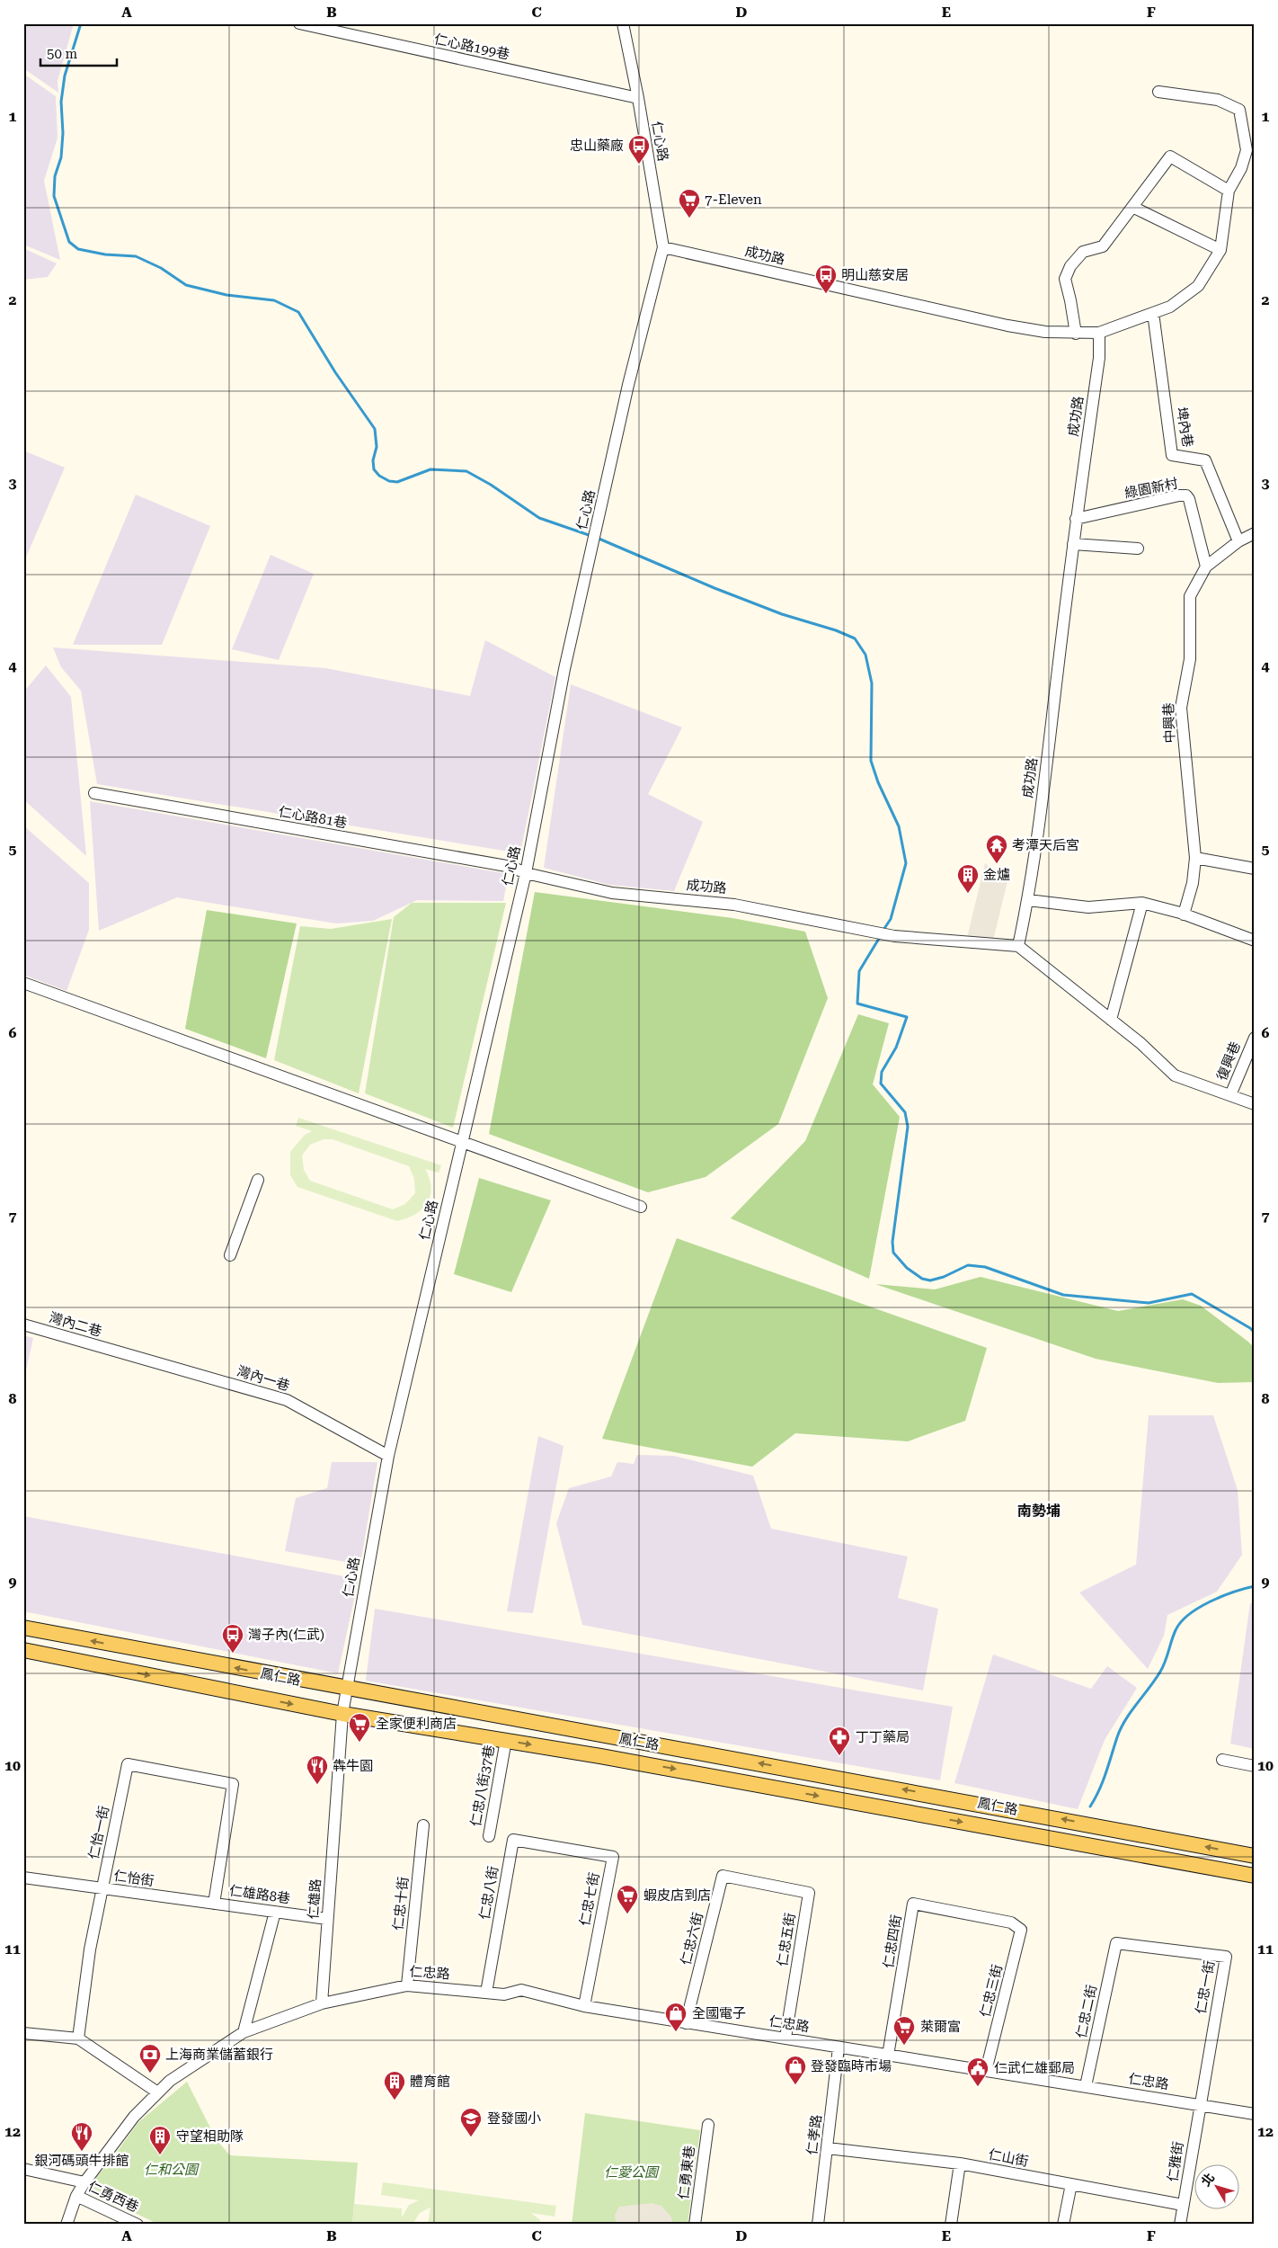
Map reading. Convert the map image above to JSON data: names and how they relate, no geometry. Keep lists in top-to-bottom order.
{
  "streets": {
    "main road": ["鳳仁路"],
    "street": [
      "仁心路199巷",
      "仁心路",
      "成功路",
      "埤內巷",
      "綠園新村",
      "中興巷",
      "仁心路81巷",
      "復興巷",
      "灣內二巷",
      "灣內一巷",
      "仁忠八街37巷",
      "仁怡一街",
      "仁怡街",
      "仁忠八街",
      "仁雄路8巷",
      "仁雄路",
      "仁忠七街",
      "仁忠十街",
      "仁忠六街",
      "仁忠五街",
      "仁忠四街",
      "仁忠路",
      "仁忠一街",
      "仁忠三街",
      "仁忠二街",
      "仁孝路",
      "仁山街",
      "仁雅街",
      "仁勇東巷",
      "仁勇西巷"
    ]
  },
  "crossings": [
    ["仁心路199巷", "仁心路"],
    ["仁心路", "成功路"],
    ["仁心路", "仁心路81巷"],
    ["仁心路", "灣內一巷"],
    ["仁心路", "鳳仁路"],
    ["仁心路", "仁雄路"],
    ["成功路", "綠園新村"],
    ["成功路", "仁心路81巷"],
    ["埤內巷", "中興巷"],
    ["綠園新村", "中興巷"],
    ["灣內二巷", "灣內一巷"],
    ["鳳仁路", "仁忠八街37巷"],
    ["鳳仁路", "仁雄路"],
    ["仁怡一街", "仁怡街"],
    ["仁怡一街", "仁雄路8巷"],
    ["仁怡街", "仁雄路8巷"],
    ["仁忠八街", "仁忠七街"],
    ["仁忠八街", "仁忠路"],
    ["仁雄路8巷", "仁雄路"],
    ["仁雄路", "仁忠路"],
    ["仁忠七街", "仁忠路"],
    ["仁忠十街", "仁忠路"],
    ["仁忠六街", "仁忠五街"],
    ["仁忠六街", "仁忠路"],
    ["仁忠五街", "仁忠路"],
    ["仁忠四街", "仁忠路"],
    ["仁忠四街", "仁忠三街"],
    ["仁忠路", "仁忠一街"],
    ["仁忠路", "仁忠三街"],
    ["仁忠路", "仁忠二街"],
    ["仁忠路", "仁孝路"],
    ["仁忠路", "仁雅街"],
    ["仁忠一街", "仁忠二街"],
    ["仁忠一街", "仁雅街"],
    ["仁孝路", "仁山街"],
    ["仁山街", "仁雅街"]
  ],
  "districts": ["南勢埔"],
  "parks": ["仁和公園", "仁愛公園"],
  "places": {
    "bus stop": ["忠山藥廠", "明山慈安居", "灣子內(仁武)"],
    "supermarket": [
      "7-Eleven",
      "全家便利商店",
      "蝦皮店到店",
      "萊爾富"
    ],
    "temple": ["考潭天后宮"],
    "building": ["金爐", "體育館", "守望相助隊"],
    "pharmacy": ["丁丁藥局"],
    "restaurant": ["犇牛園", "銀河碼頭牛排館"],
    "shop": ["全國電子", "登發臨時市場"],
    "bank": ["上海商業儲蓄銀行"],
    "public building": ["仁武仁雄郵局"],
    "school or university": ["登發國小"]
  },
  "scale_bar": "50 m",
  "north": "top left",
  "grid": {
    "columns": [
      "A",
      "B",
      "C",
      "D",
      "E",
      "F"
    ],
    "rows": [
      "1",
      "2",
      "3",
      "4",
      "5",
      "6",
      "7",
      "8",
      "9",
      "10",
      "11",
      "12"
    ]
  }
}
